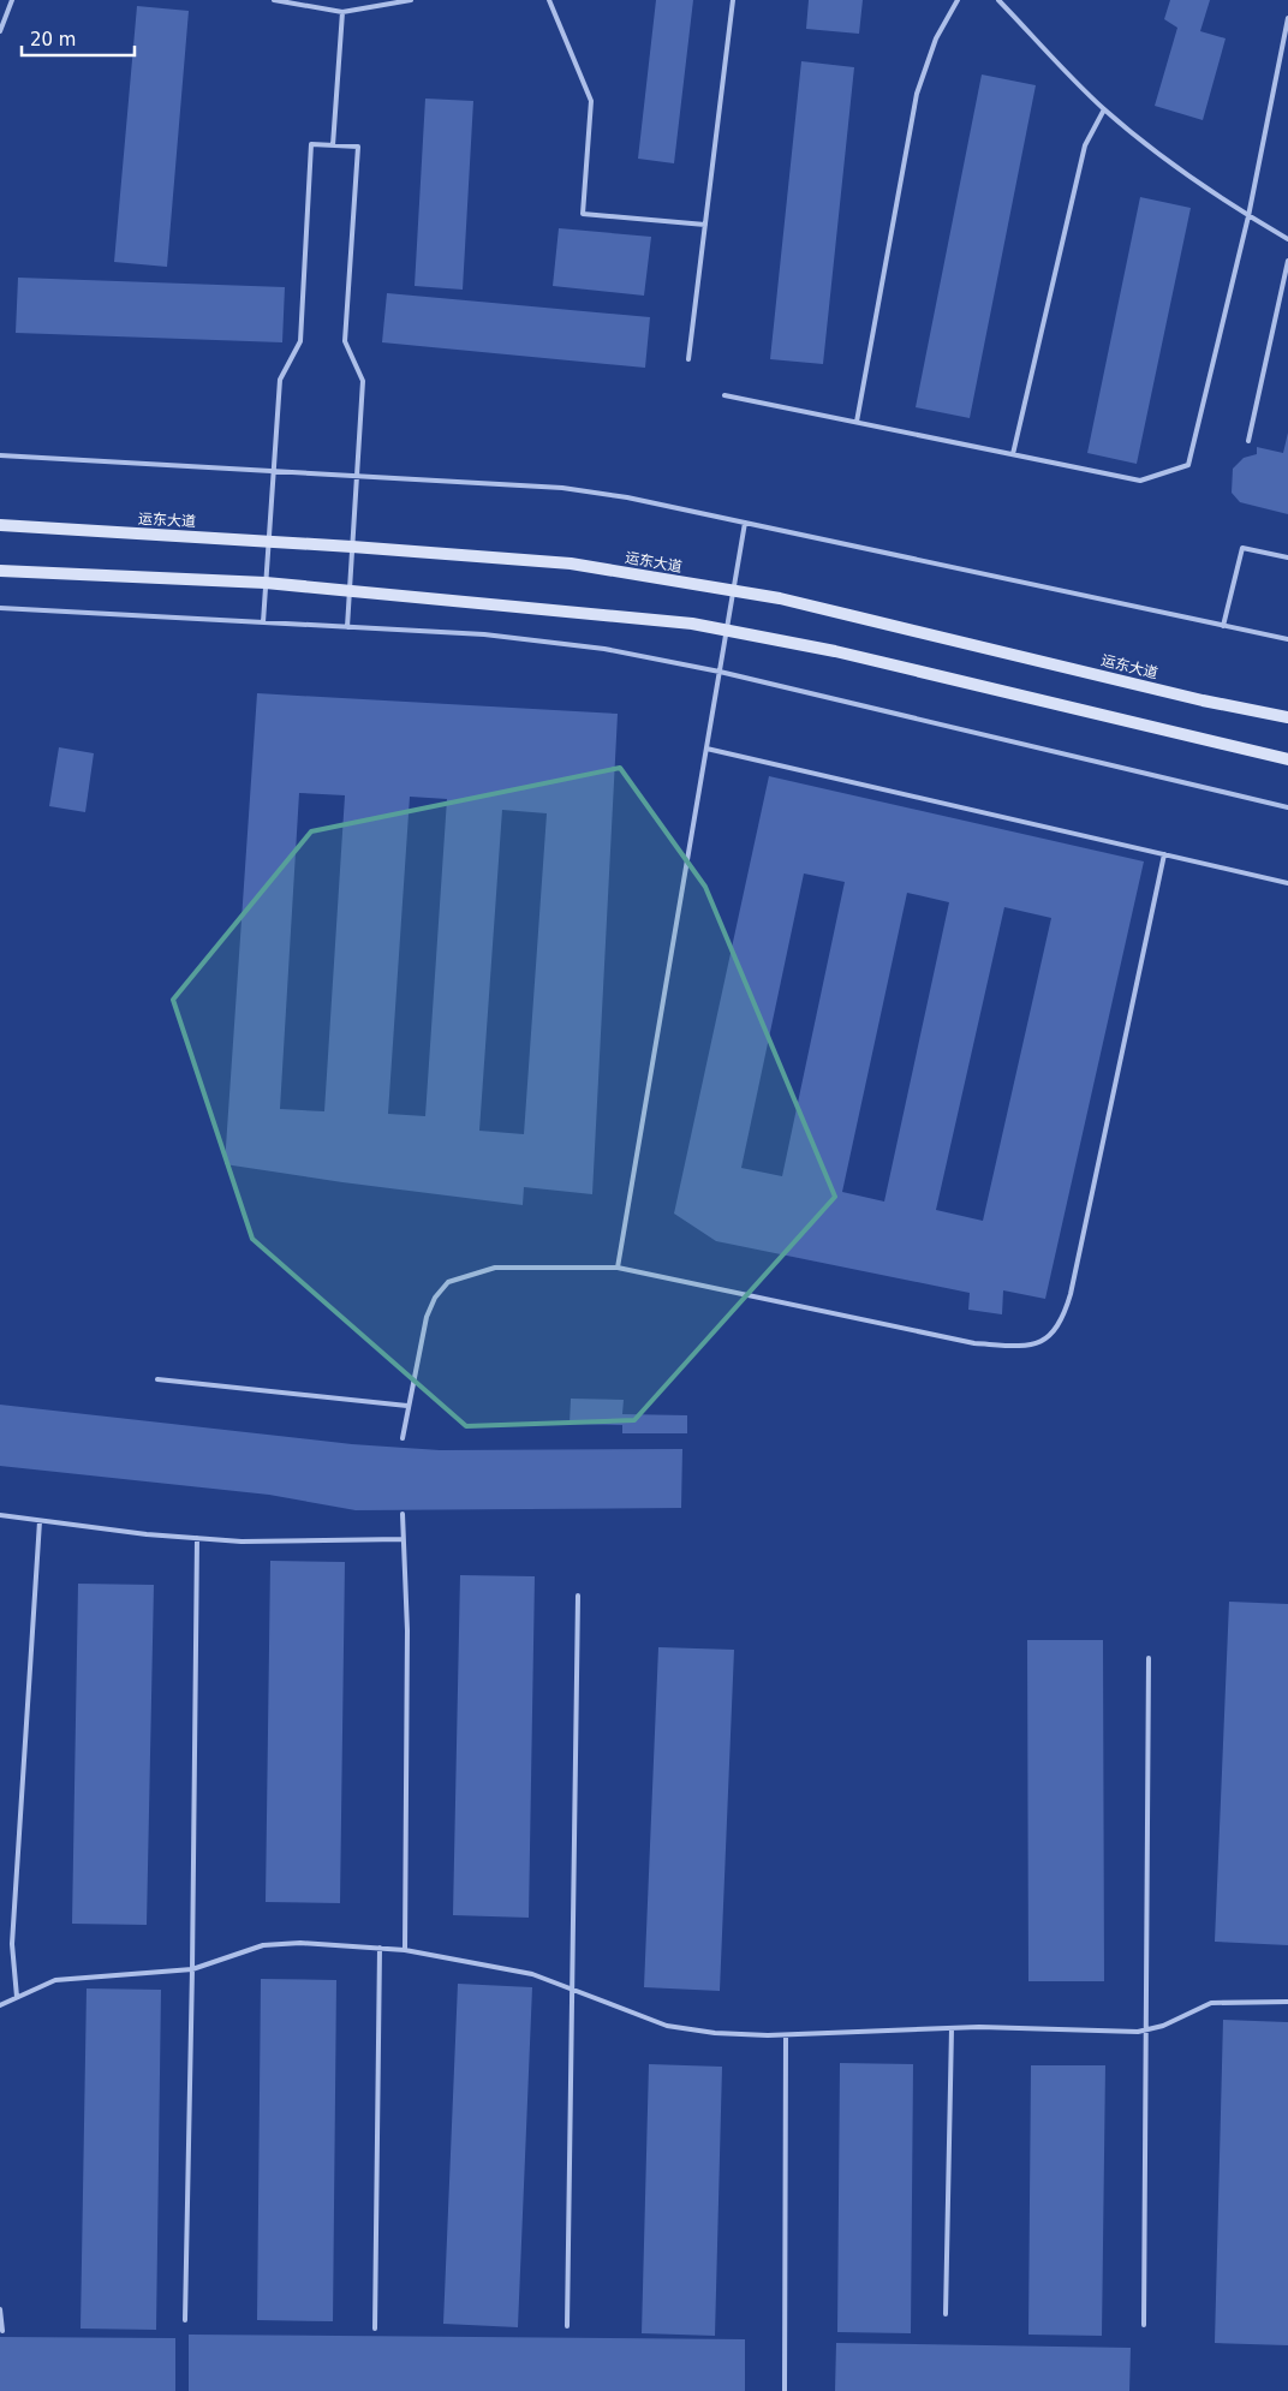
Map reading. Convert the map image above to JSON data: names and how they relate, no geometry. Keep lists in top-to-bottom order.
{
  "streets": {
    "main road": ["运东大道"]
  },
  "scale_bar": "20 m"
}
